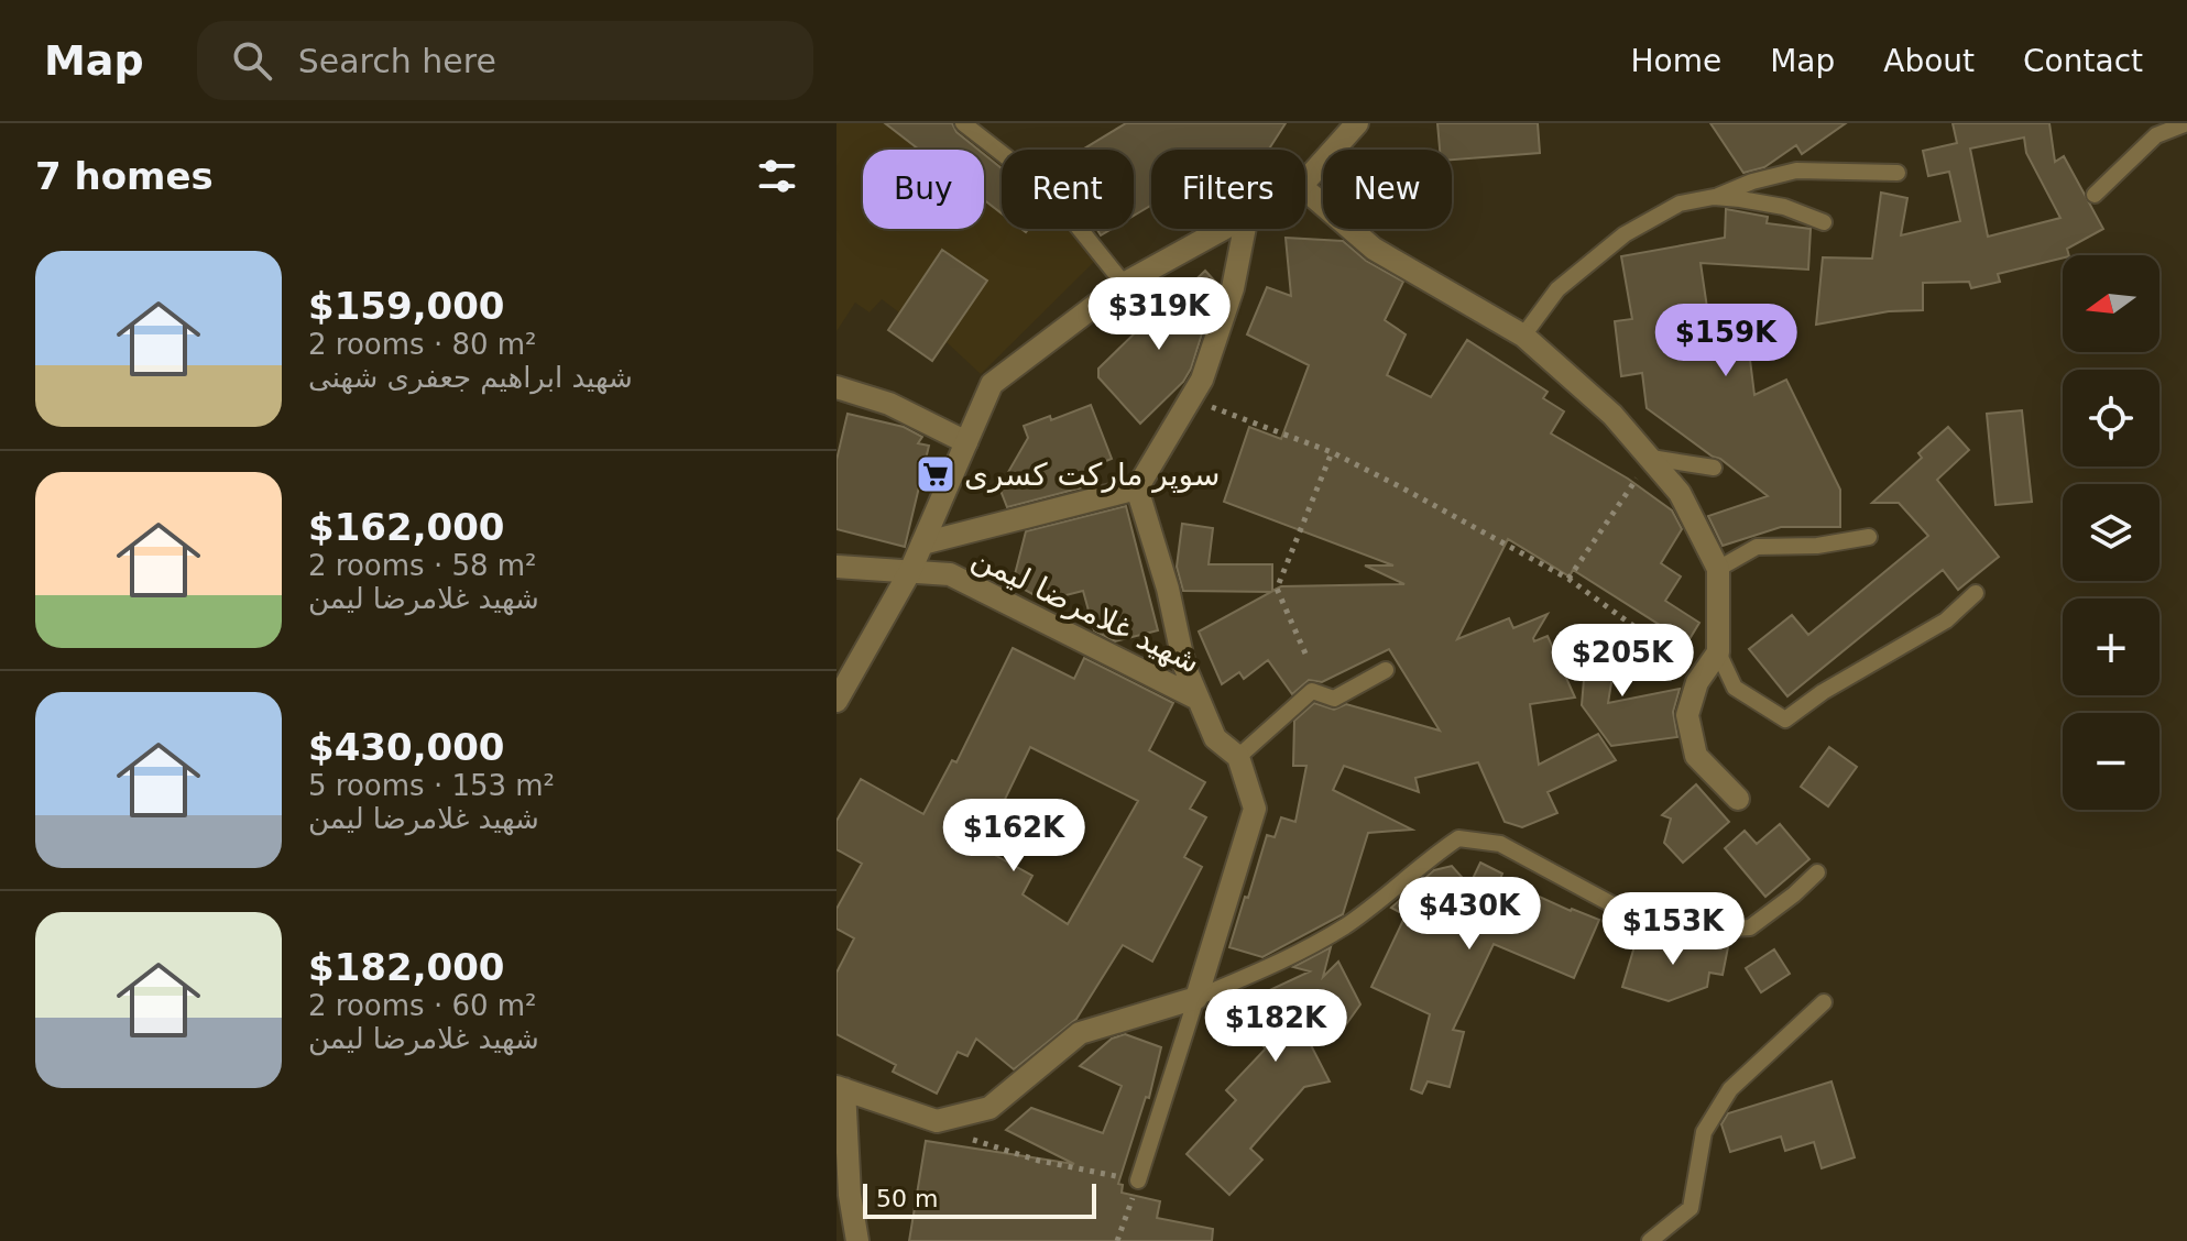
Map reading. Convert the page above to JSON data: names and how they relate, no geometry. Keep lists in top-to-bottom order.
{
  "streets": {
    "street": ["شهید غلامرضا لیمن"]
  },
  "places": {
    "supermarket": ["سوپر مارکت کسری"]
  },
  "scale_bar": "50 m",
  "north": "left",
  "page": {
    "header": "Map",
    "search": "Search here",
    "nav": [
      "Home",
      "Map",
      "About",
      "Contact"
    ],
    "heading": "7 homes",
    "chip": [
      "Buy",
      "Rent",
      "Filters",
      "New"
    ],
    "list": [
      {
        "name": "$159,000",
        "note": "2 rooms · 80 m² · شهید ابراهیم جعفری شهنی"
      },
      {
        "name": "$162,000",
        "note": "2 rooms · 58 m² · شهید غلامرضا لیمن"
      },
      {
        "name": "$430,000",
        "note": "5 rooms · 153 m² · شهید غلامرضا لیمن"
      },
      {
        "name": "$182,000",
        "note": "2 rooms · 60 m² · شهید غلامرضا لیمن"
      }
    ],
    "map_buttons": ["+", "−"],
    "price": [
      "$319K",
      "$159K",
      "$205K",
      "$162K",
      "$430K",
      "$153K",
      "$182K"
    ],
    "scale": "50 m"
  }
}
